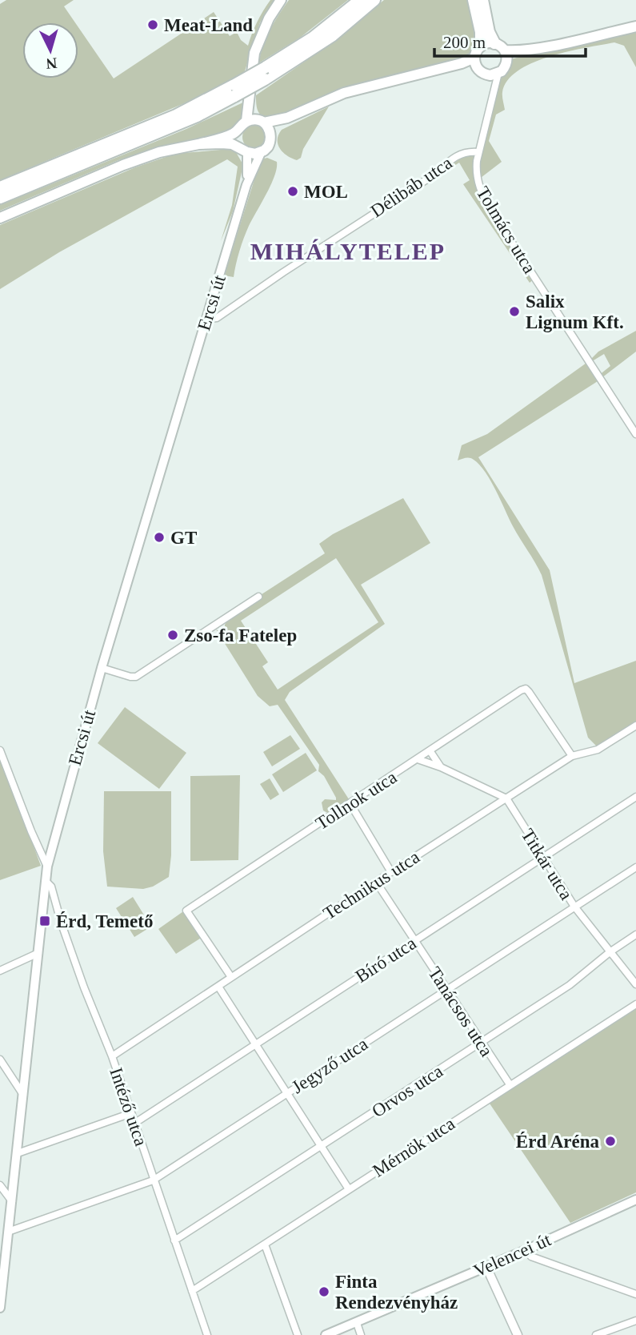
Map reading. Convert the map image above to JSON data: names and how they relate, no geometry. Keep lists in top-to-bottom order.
{
  "streets": {
    "main road": ["Ercsi út", "Velencei út"],
    "street": [
      "Délibáb utca",
      "Tolmács utca",
      "Tollnok utca",
      "Titkár utca",
      "Technikus utca",
      "Bíró utca",
      "Tanácsos utca",
      "Jegyző utca",
      "Orvos utca",
      "Intéző utca",
      "Mérnök utca"
    ]
  },
  "crossings": [
    ["Délibáb utca", "Tolmács utca"],
    ["Délibáb utca", "Ercsi út"],
    ["Ercsi út", "Jegyző utca"],
    ["Ercsi út", "Intéző utca"],
    ["Tollnok utca", "Technikus utca"],
    ["Titkár utca", "Technikus utca"],
    ["Titkár utca", "Bíró utca"],
    ["Titkár utca", "Jegyző utca"],
    ["Titkár utca", "Orvos utca"],
    ["Technikus utca", "Tanácsos utca"],
    ["Technikus utca", "Intéző utca"],
    ["Bíró utca", "Tanácsos utca"],
    ["Bíró utca", "Intéző utca"],
    ["Tanácsos utca", "Jegyző utca"],
    ["Tanácsos utca", "Orvos utca"],
    ["Tanácsos utca", "Mérnök utca"],
    ["Jegyző utca", "Intéző utca"],
    ["Orvos utca", "Intéző utca"],
    ["Intéző utca", "Mérnök utca"]
  ],
  "districts": ["MIHÁLYTELEP"],
  "places": {
    "other": [
      "Meat-Land",
      "MOL",
      "Salix Lignum Kft.",
      "GT",
      "Zso-fa Fatelep",
      "Érd Aréna",
      "Finta Rendezvényház"
    ],
    "transit": ["Érd, Temető"]
  },
  "scale_bar": "200 m",
  "north": "bottom"
}
